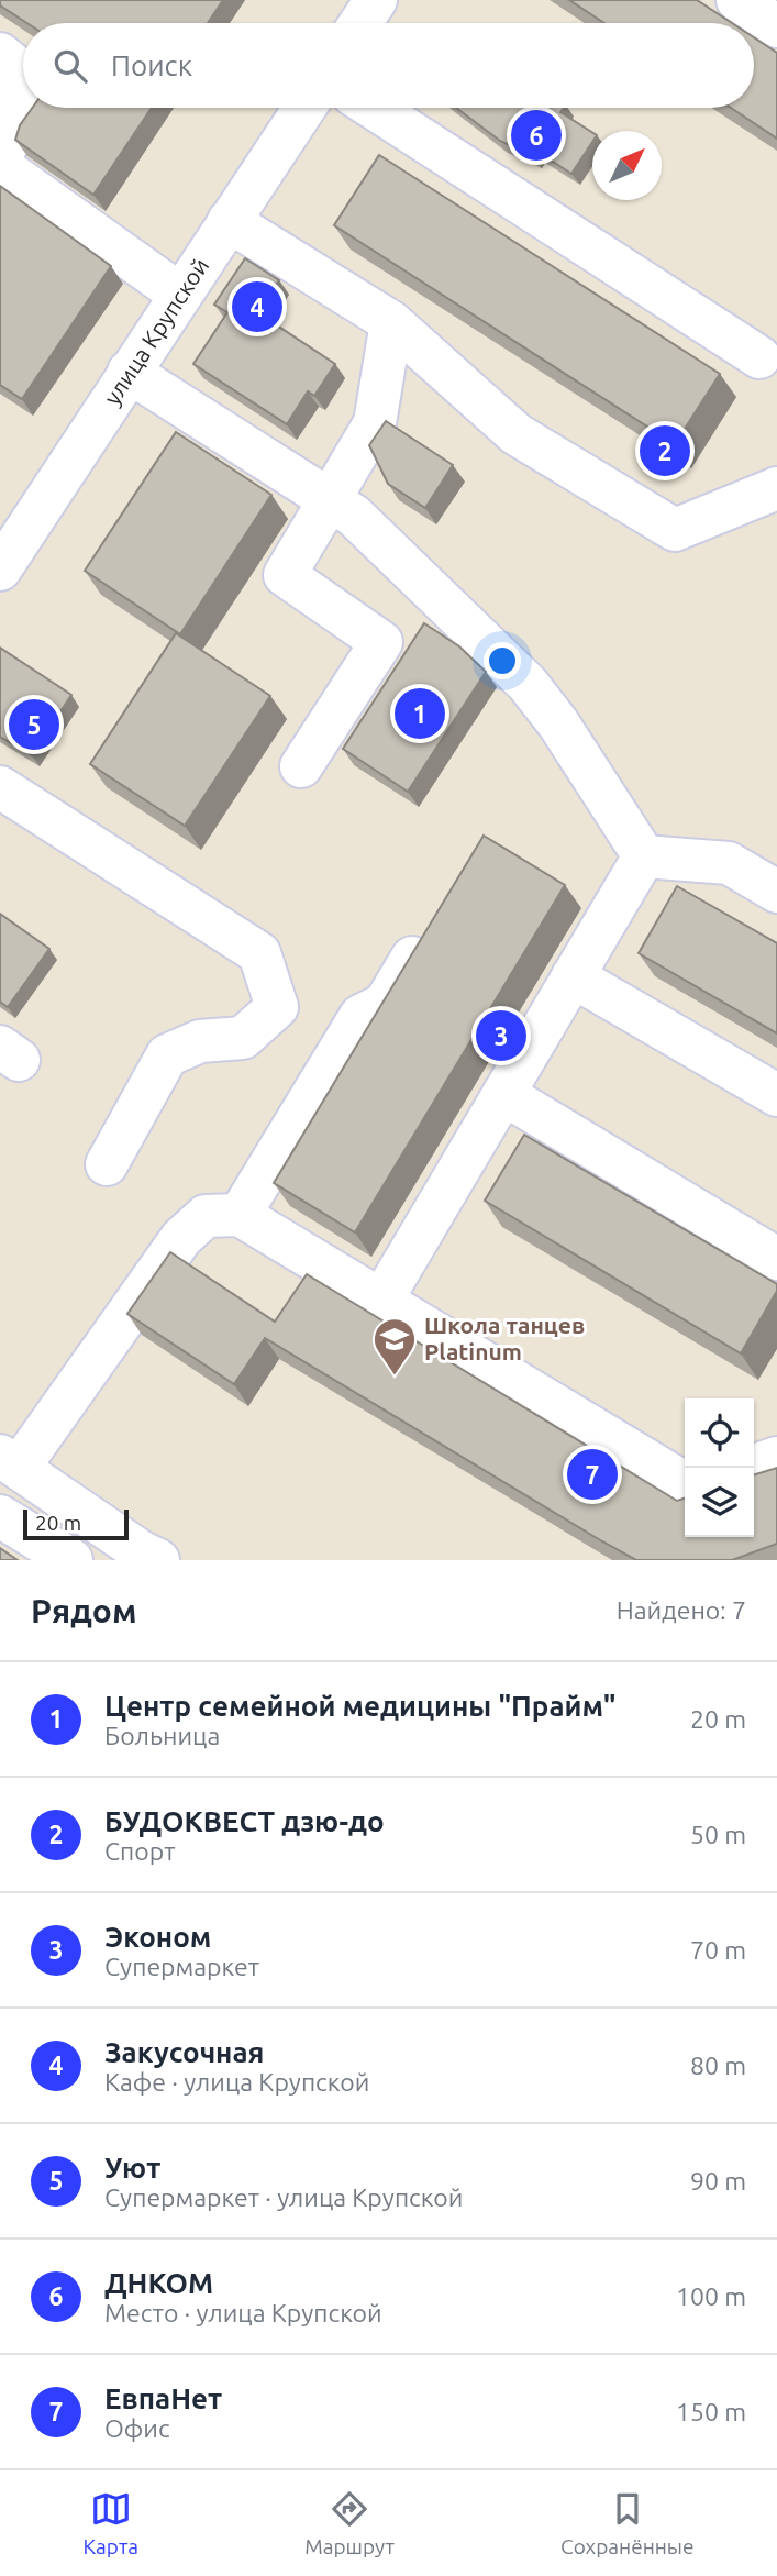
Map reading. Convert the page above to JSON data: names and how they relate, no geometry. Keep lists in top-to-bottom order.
{
  "streets": {
    "street": ["улица Крупской"]
  },
  "places": {
    "school or university": ["Школа танцев Platinum"]
  },
  "scale_bar": "20 m",
  "north": "top right",
  "page": {
    "search": "Поиск",
    "pins": [
      "6",
      "4",
      "2",
      "1",
      "5",
      "3",
      "7"
    ],
    "scale": "20 m",
    "heading": ["Рядом", "Найдено: 7"],
    "list": [
      {
        "mark": "1",
        "name": "Центр семейной медицины \"Прайм\"",
        "note": "Больница",
        "value": "20 m"
      },
      {
        "mark": "2",
        "name": "БУДОКВЕСТ дзю-до",
        "note": "Спорт",
        "value": "50 m"
      },
      {
        "mark": "3",
        "name": "Эконом",
        "note": "Супермаркет",
        "value": "70 m"
      },
      {
        "mark": "4",
        "name": "Закусочная",
        "note": "Кафе · улица Крупской",
        "value": "80 m"
      },
      {
        "mark": "5",
        "name": "Уют",
        "note": "Супермаркет · улица Крупской",
        "value": "90 m"
      },
      {
        "mark": "6",
        "name": "ДНКОМ",
        "note": "Место · улица Крупской",
        "value": "100 m"
      },
      {
        "mark": "7",
        "name": "ЕвпаНет",
        "note": "Офис",
        "value": "150 m"
      }
    ],
    "nav": ["Карта", "Маршрут", "Сохранённые"]
  }
}
